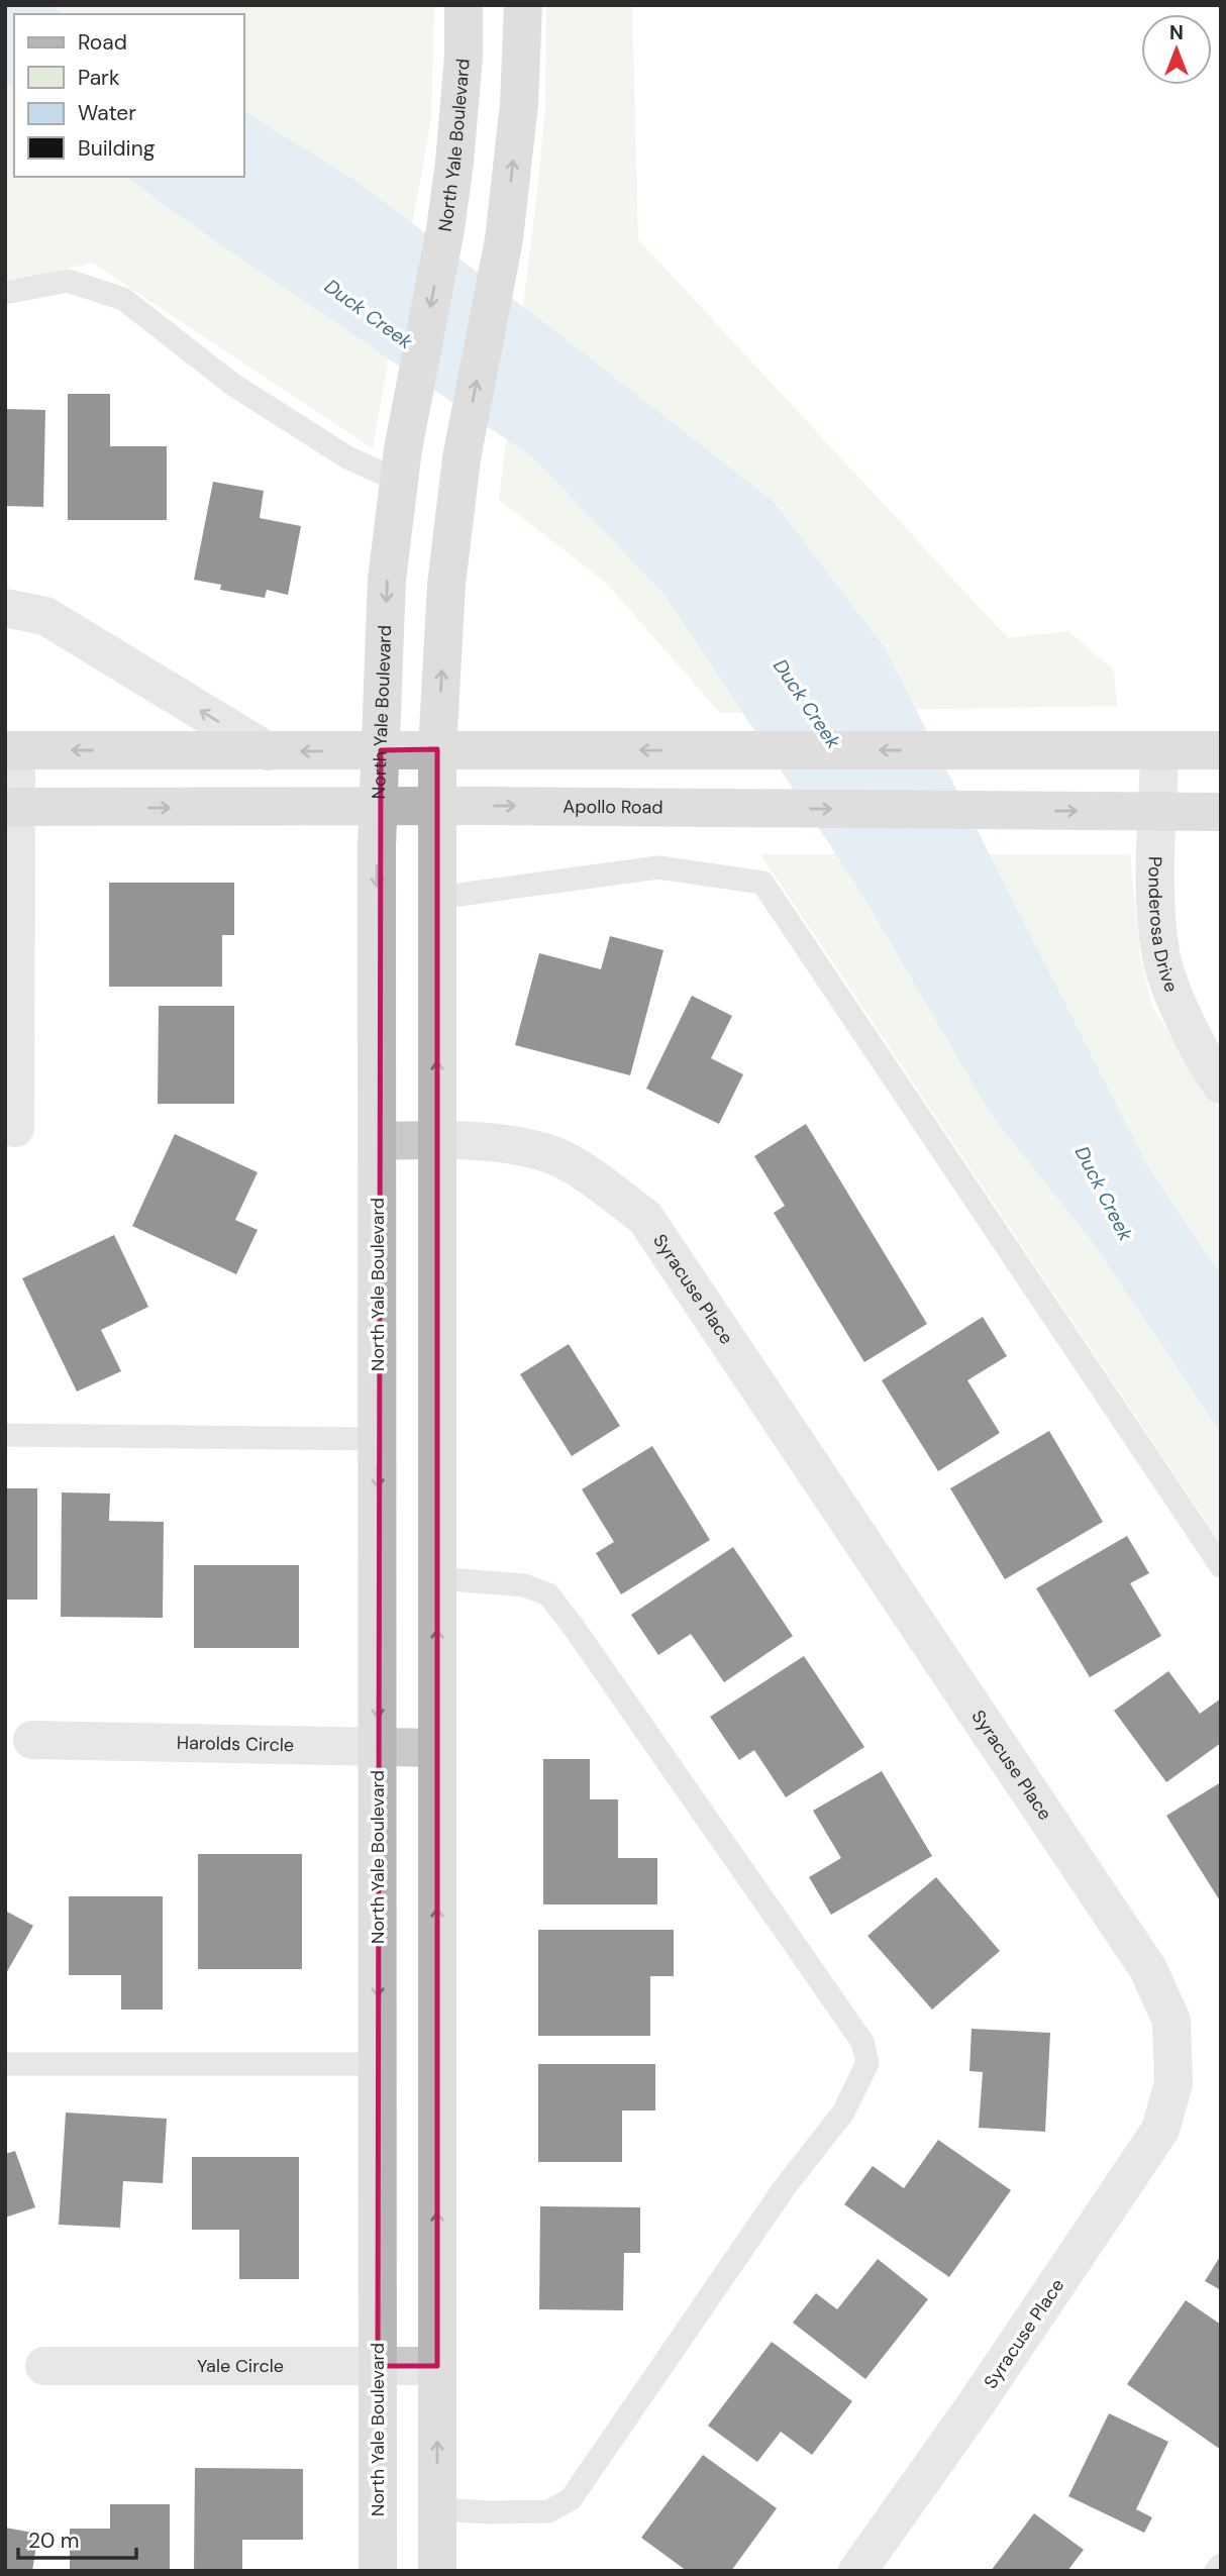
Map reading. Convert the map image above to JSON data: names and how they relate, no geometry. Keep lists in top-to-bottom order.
{
  "streets": {
    "street": [
      "North Yale Boulevard",
      "Apollo Road",
      "Ponderosa Drive",
      "Syracuse Place",
      "Harolds Circle",
      "Yale Circle"
    ]
  },
  "crossings": [
    ["North Yale Boulevard", "Apollo Road"],
    ["North Yale Boulevard", "Syracuse Place"],
    ["North Yale Boulevard", "Harolds Circle"],
    ["North Yale Boulevard", "Yale Circle"],
    ["Apollo Road", "Ponderosa Drive"]
  ],
  "water": ["Duck Creek"],
  "legend": [
    "Road",
    "Park",
    "Water",
    "Building"
  ],
  "scale_bar": "20 m",
  "north": "top"
}
